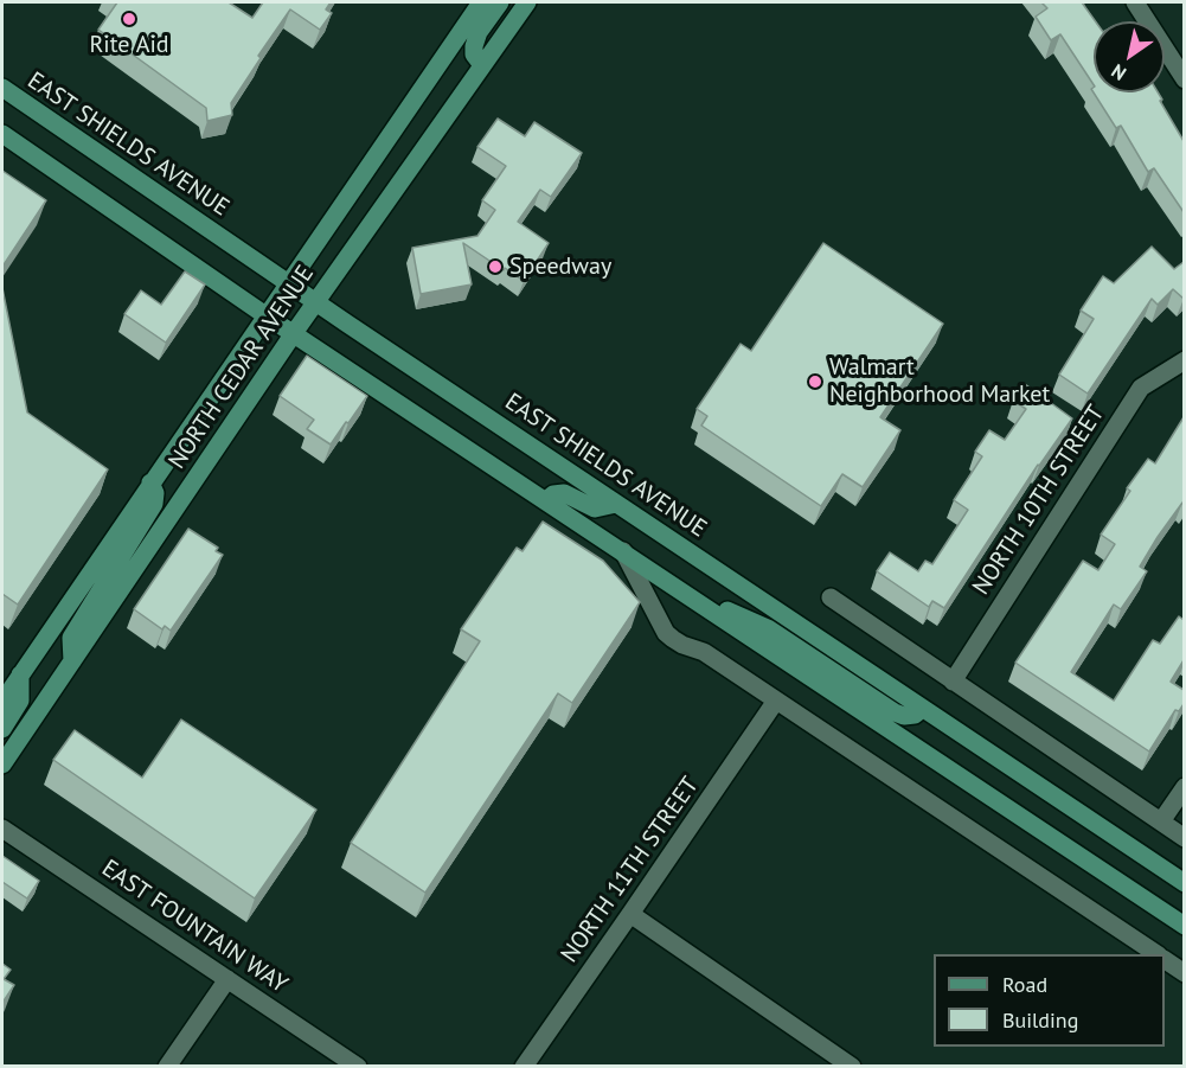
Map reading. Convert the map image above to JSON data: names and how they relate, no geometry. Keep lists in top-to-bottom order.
{
  "streets": {
    "main road": ["EAST SHIELDS AVENUE", "NORTH CEDAR AVENUE"],
    "street": ["NORTH 10TH STREET", "NORTH 11TH STREET", "EAST FOUNTAIN WAY"]
  },
  "crossings": [
    ["EAST SHIELDS AVENUE", "NORTH CEDAR AVENUE"]
  ],
  "places": ["Rite Aid", "Speedway", "Walmart Neighborhood Market"],
  "legend": ["Road", "Building"],
  "north": "bottom left"
}
